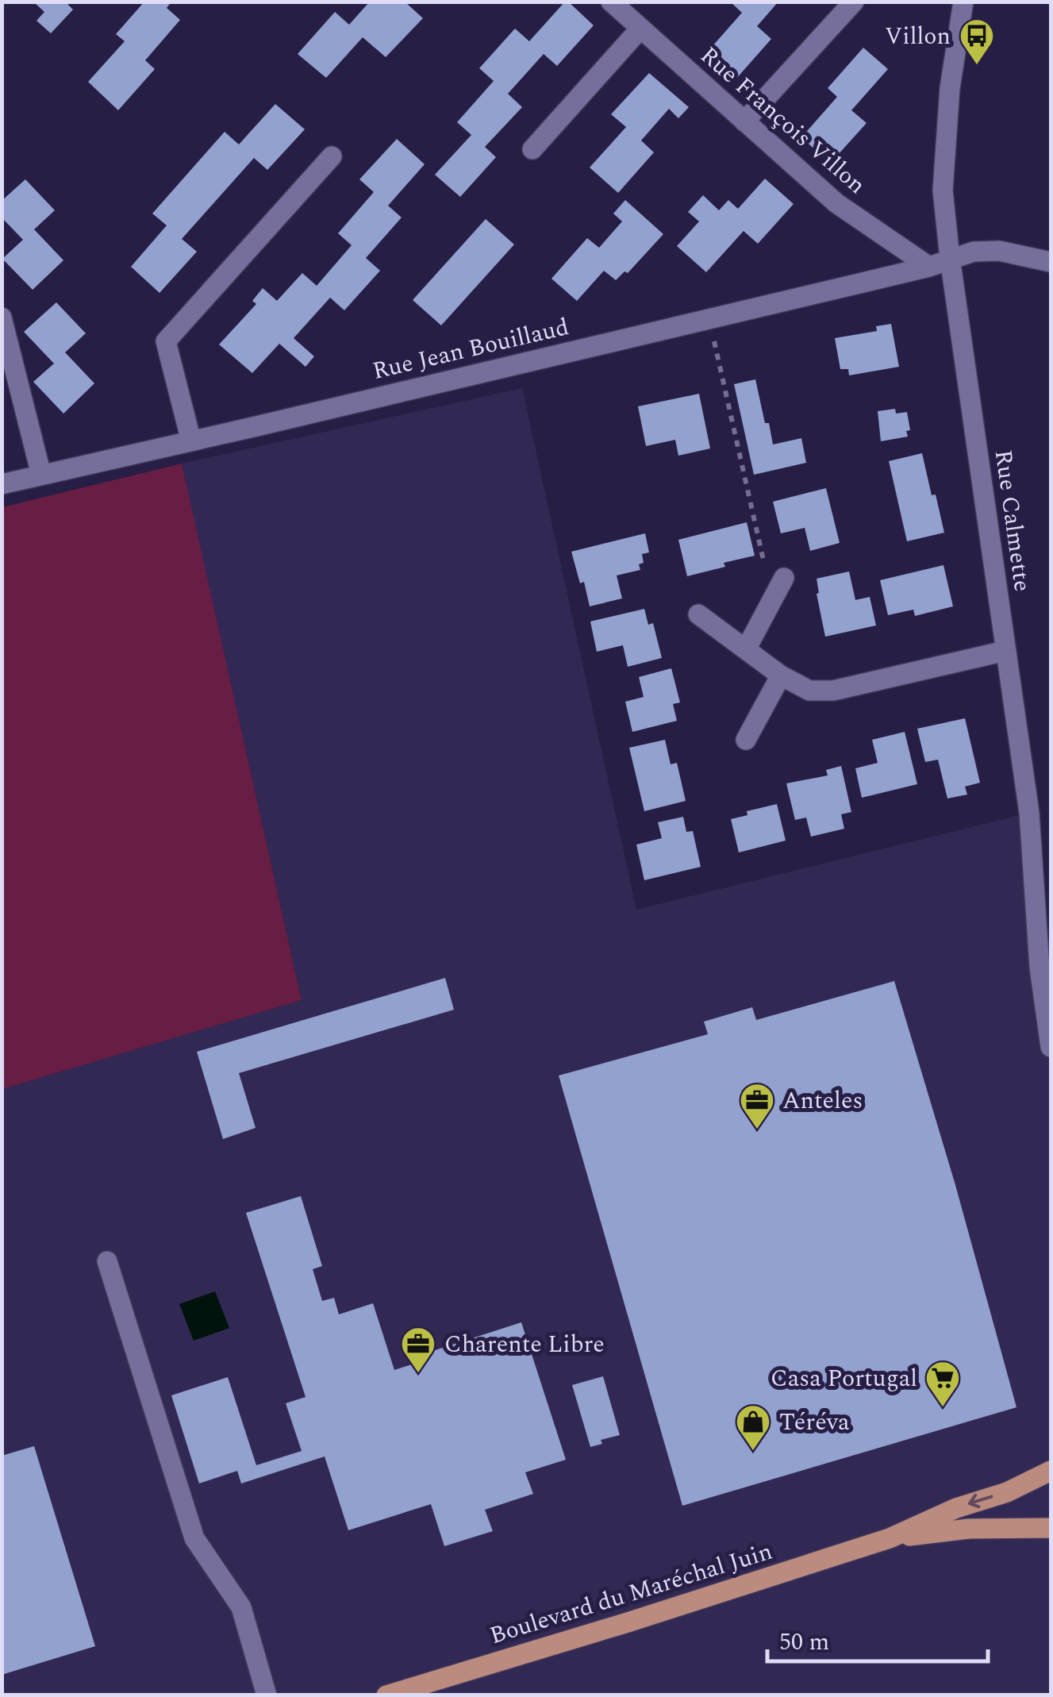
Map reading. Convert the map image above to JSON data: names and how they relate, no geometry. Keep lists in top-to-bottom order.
{
  "streets": {
    "main road": ["Boulevard du Maréchal Juin"],
    "street": ["Rue François Villon", "Rue Jean Bouillaud", "Rue Calmette"]
  },
  "crossings": [
    ["Rue François Villon", "Rue Jean Bouillaud"],
    ["Rue Jean Bouillaud", "Rue Calmette"]
  ],
  "places": {
    "bus stop": ["Villon"],
    "office": ["Anteles", "Charente Libre"],
    "supermarket": ["Casa Portugal"],
    "shop": ["Téréva"]
  },
  "scale_bar": "50 m"
}
